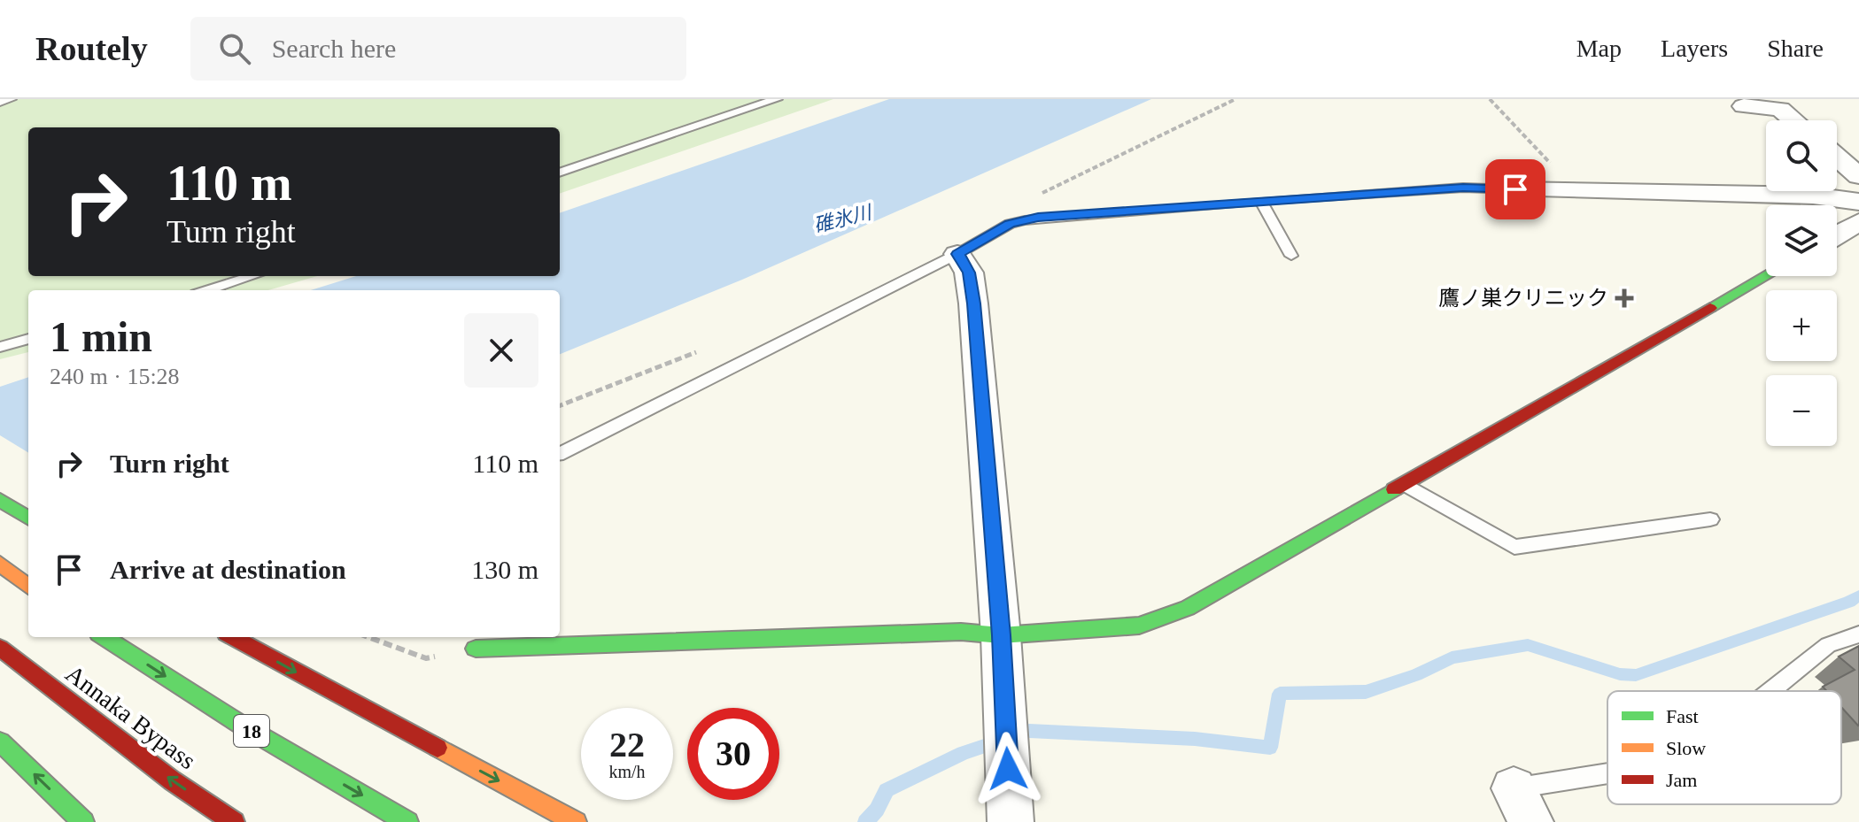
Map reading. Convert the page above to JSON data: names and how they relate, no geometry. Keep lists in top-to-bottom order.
{
  "streets": {
    "main road": ["Annaka Bypass", "18"]
  },
  "water": ["碓氷川"],
  "places": {
    "health": ["鷹ノ巣クリニック"]
  },
  "legend": ["Fast", "Slow", "Jam"],
  "page": {
    "header": "Routely",
    "search": "Search here",
    "nav": ["Map", "Layers", "Share"],
    "map_buttons": ["+", "−"],
    "turn": ["110 m", "Turn right"],
    "heading": ["1 min", "240 m · 15:28"],
    "list": [
      {
        "name": "Turn right",
        "value": "110 m"
      },
      {
        "name": "Arrive at destination",
        "value": "130 m"
      }
    ],
    "speed": "22 km/h",
    "limit": "30"
  }
}
